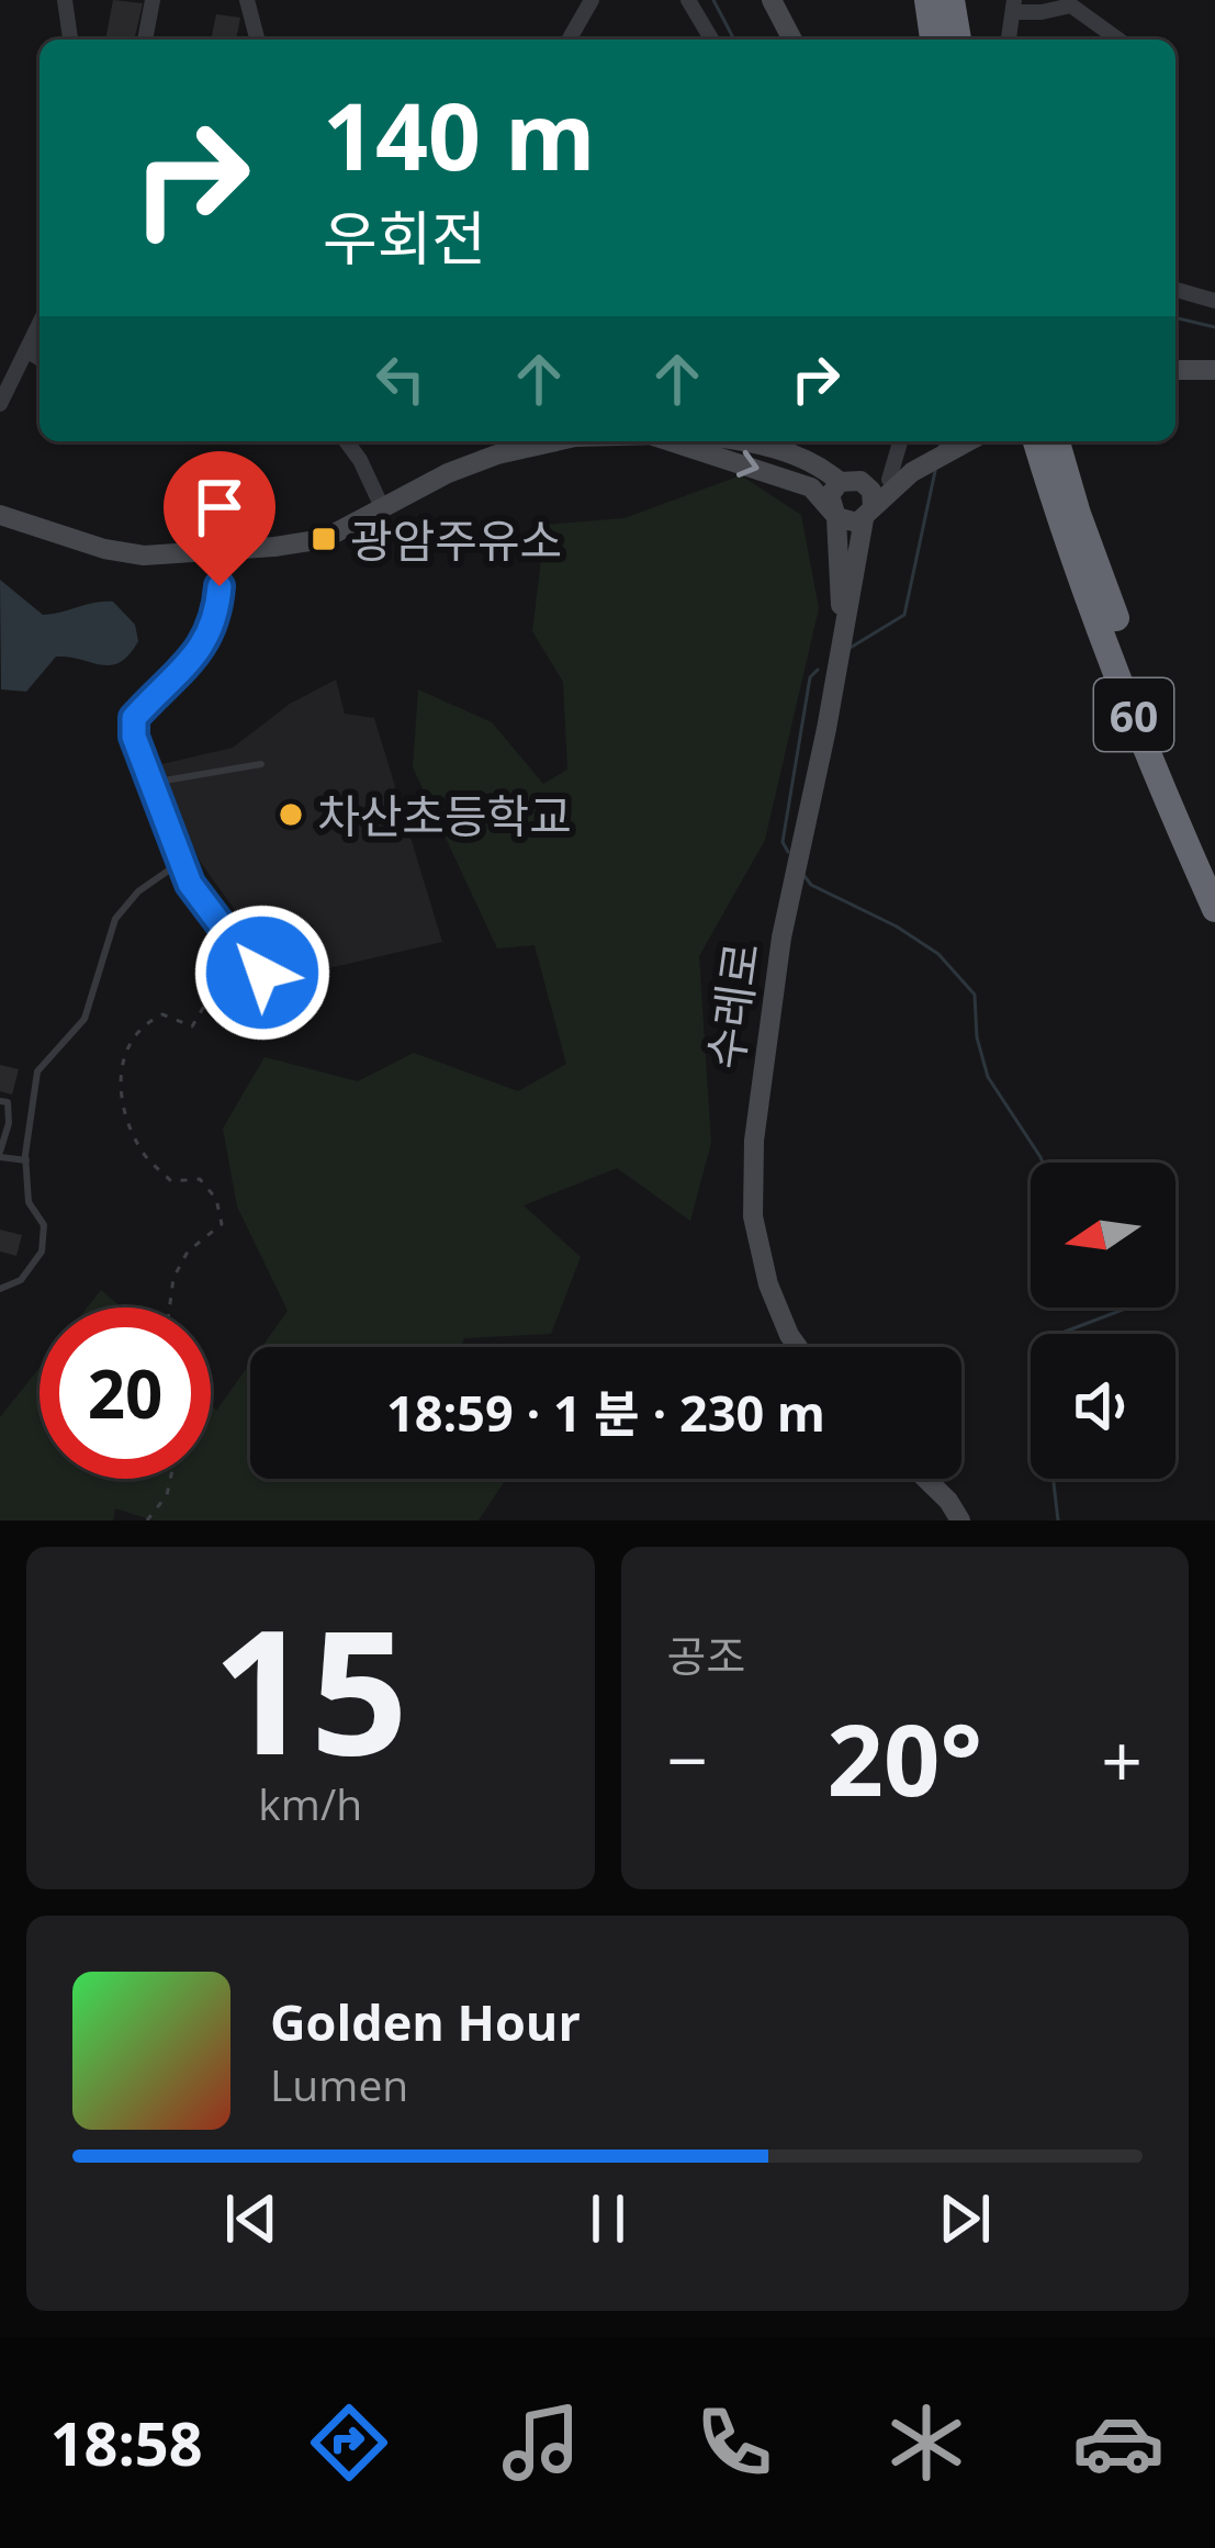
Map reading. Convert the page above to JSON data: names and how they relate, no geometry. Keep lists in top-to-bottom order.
{
  "streets": {
    "highway": ["60"],
    "main road": ["수레로"]
  },
  "places": {
    "transit": ["광암주유소"],
    "other": ["차산초등학교"]
  },
  "north": "left",
  "page": {
    "turn": ["140 m", "우회전"],
    "limit": "20",
    "trip": "18:59 · 1 분 · 230 m",
    "tile": [
      ["15", "km/h"],
      "공조"
    ],
    "heat": ["−", "20°", "+"],
    "song": ["Golden Hour", "Lumen"],
    "tabs": "18:58"
  }
}
